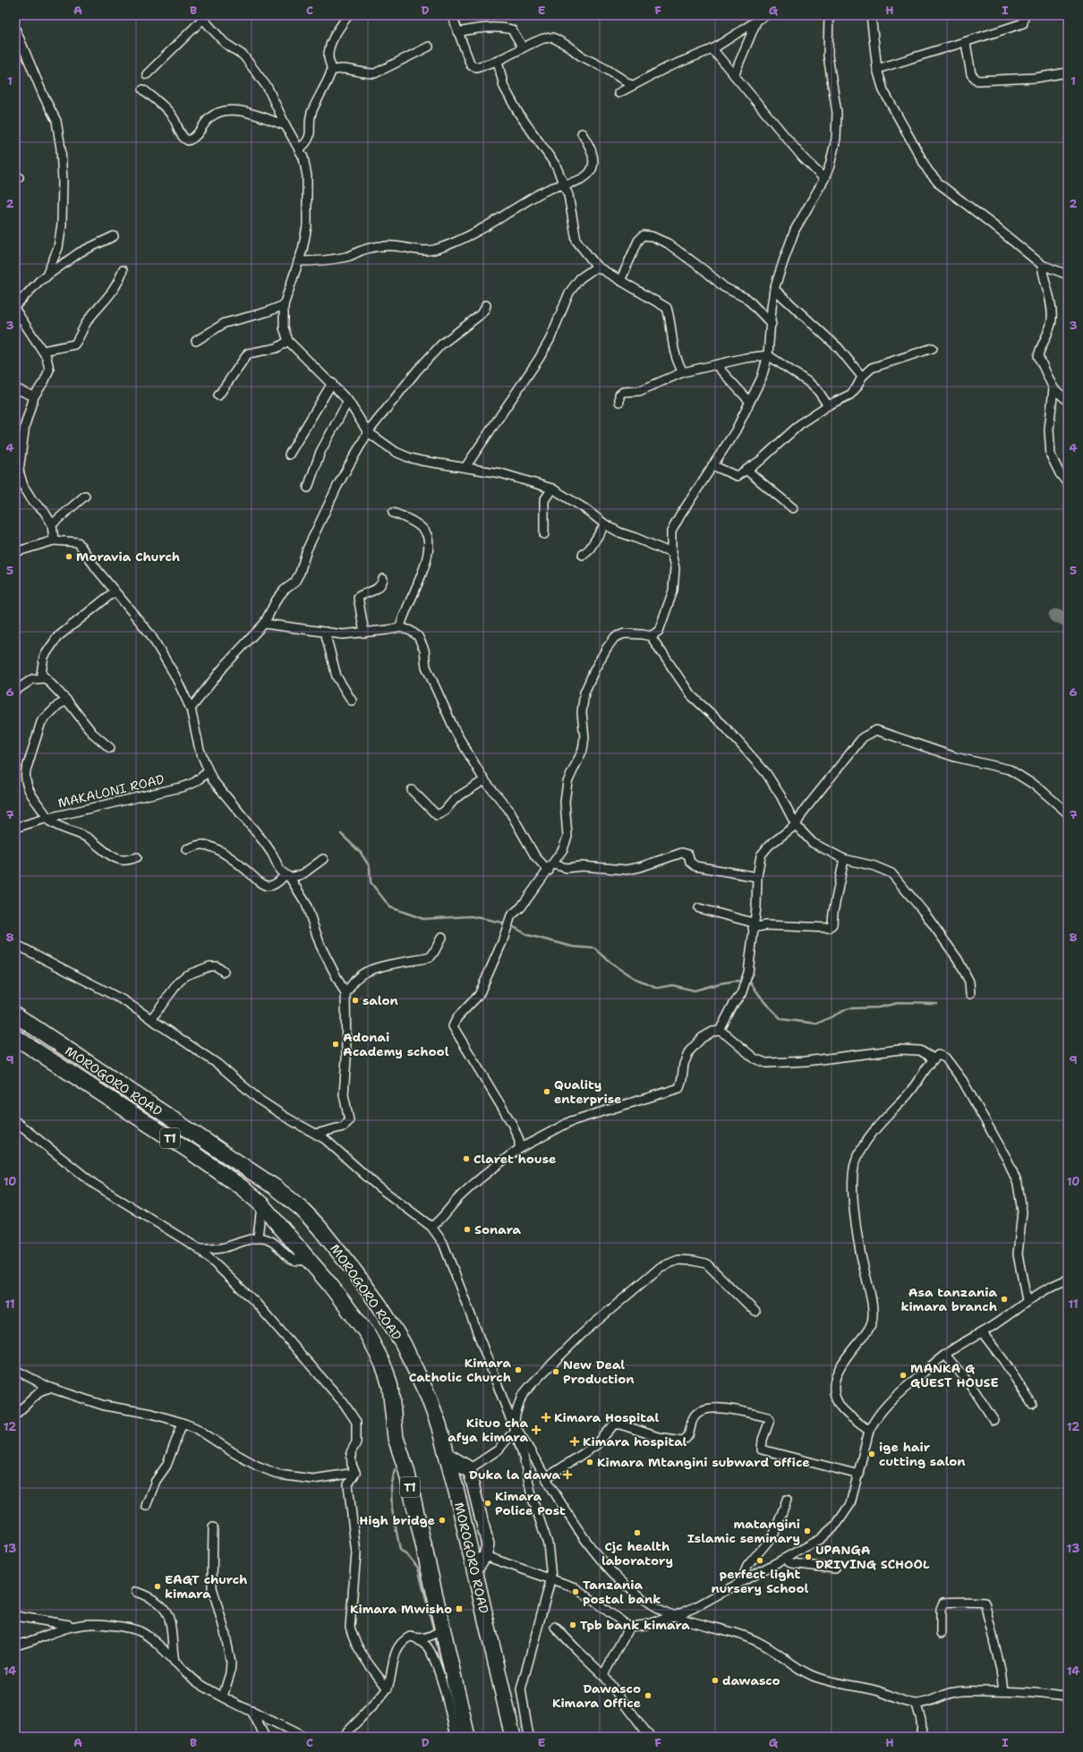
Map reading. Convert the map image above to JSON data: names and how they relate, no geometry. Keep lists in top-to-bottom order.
{
  "streets": {
    "highway": ["MOROGORO ROAD", "T1"],
    "street": ["MAKALONI ROAD"]
  },
  "places": {
    "other": [
      "Moravia Church",
      "salon",
      "Adonai Academy school",
      "Quality enterprise",
      "Claret house",
      "Sonara",
      "Asa tanzania kimara branch",
      "Kimara Catholic Church",
      "New Deal Production",
      "MANKA G GUEST HOUSE",
      "ige hair cutting salon",
      "Kimara Mtangini subward office",
      "Kimara Police Post",
      "High bridge",
      "matangini Islamic seminary",
      "Cjc health laboratory",
      "UPANGA DRIVING SCHOOL",
      "perfect light nursery School",
      "EAGT church kimara",
      "Tanzania postal bank",
      "Tpb bank kimara",
      "dawasco",
      "Dawasco Kimara Office"
    ],
    "health": [
      "Kimara Hospital",
      "Kituo cha afya kimara",
      "Kimara hospital",
      "Duka la dawa"
    ],
    "transit": ["Kimara Mwisho"]
  },
  "grid": {
    "columns": [
      "A",
      "B",
      "C",
      "D",
      "E",
      "F",
      "G",
      "H",
      "I"
    ],
    "rows": [
      "1",
      "2",
      "3",
      "4",
      "5",
      "6",
      "7",
      "8",
      "9",
      "10",
      "11",
      "12",
      "13",
      "14"
    ]
  }
}
